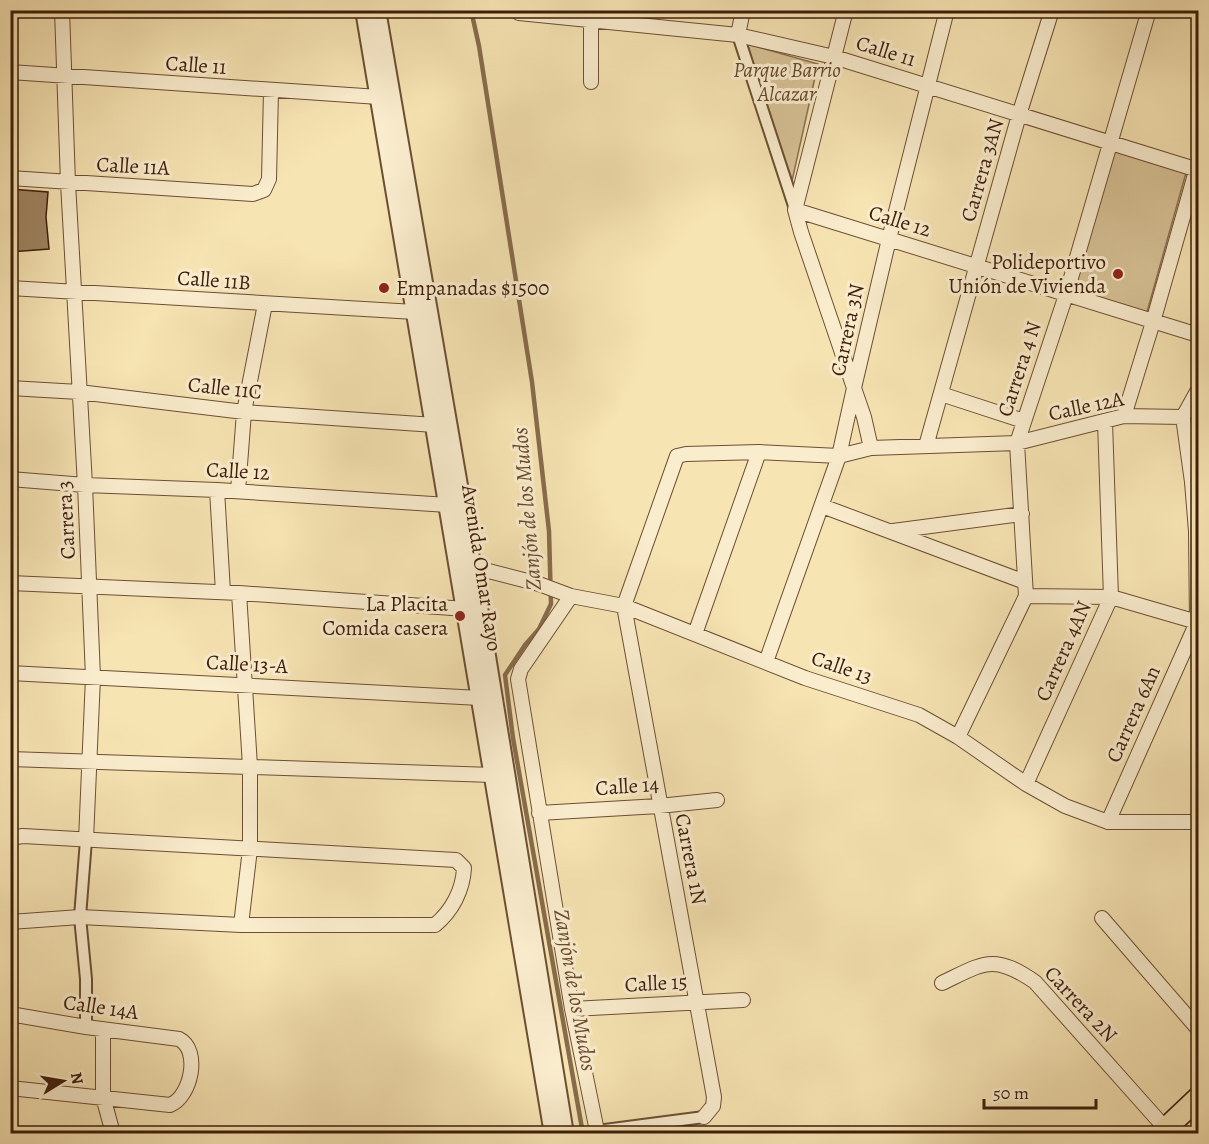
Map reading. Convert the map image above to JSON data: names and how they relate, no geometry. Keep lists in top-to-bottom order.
{
  "streets": {
    "street": [
      "Calle 11",
      "Calle 11A",
      "Carrera 3AN",
      "Calle 12",
      "Calle 11B",
      "Carrera 3N",
      "Carrera 4 N",
      "Calle 11C",
      "Calle 12A",
      "Carrera 3",
      "Avenida Omar Rayo",
      "Carrera 4AN",
      "Calle 13-A",
      "Calle 13",
      "Carrera 6An",
      "Calle 14",
      "Carrera 1N",
      "Calle 15",
      "Carrera 2N",
      "Calle 14A"
    ]
  },
  "crossings": [
    ["Calle 11", "Calle 11A"],
    ["Calle 11", "Carrera 3AN"],
    ["Calle 11", "Carrera 3N"],
    ["Calle 11", "Carrera 4 N"],
    ["Calle 11", "Carrera 3"],
    ["Calle 11", "Avenida Omar Rayo"],
    ["Calle 11A", "Carrera 3"],
    ["Carrera 3AN", "Calle 12"],
    ["Carrera 3AN", "Calle 12A"],
    ["Calle 12", "Carrera 3N"],
    ["Calle 12", "Carrera 4 N"],
    ["Calle 12", "Carrera 3"],
    ["Calle 12", "Avenida Omar Rayo"],
    ["Calle 11B", "Carrera 3"],
    ["Calle 11B", "Avenida Omar Rayo"],
    ["Carrera 3N", "Calle 12A"],
    ["Carrera 4 N", "Calle 12A"],
    ["Carrera 4 N", "Calle 13"],
    ["Calle 11C", "Carrera 3"],
    ["Calle 11C", "Avenida Omar Rayo"],
    ["Calle 12A", "Carrera 4AN"],
    ["Carrera 3", "Calle 13-A"],
    ["Carrera 3", "Calle 14A"],
    ["Avenida Omar Rayo", "Calle 13-A"],
    ["Avenida Omar Rayo", "Calle 13"],
    ["Carrera 4AN", "Calle 13"],
    ["Calle 13", "Carrera 6An"],
    ["Calle 13", "Carrera 1N"],
    ["Calle 14", "Carrera 1N"],
    ["Carrera 1N", "Calle 15"]
  ],
  "water": ["Zanjón de los Mudos"],
  "parks": ["Parque Barrio Alcazar"],
  "places": ["Polideportivo Unión de Vivienda", "Empanadas $1500", "La Placita Comida casera"],
  "scale_bar": "50 m",
  "north": "right"
}
